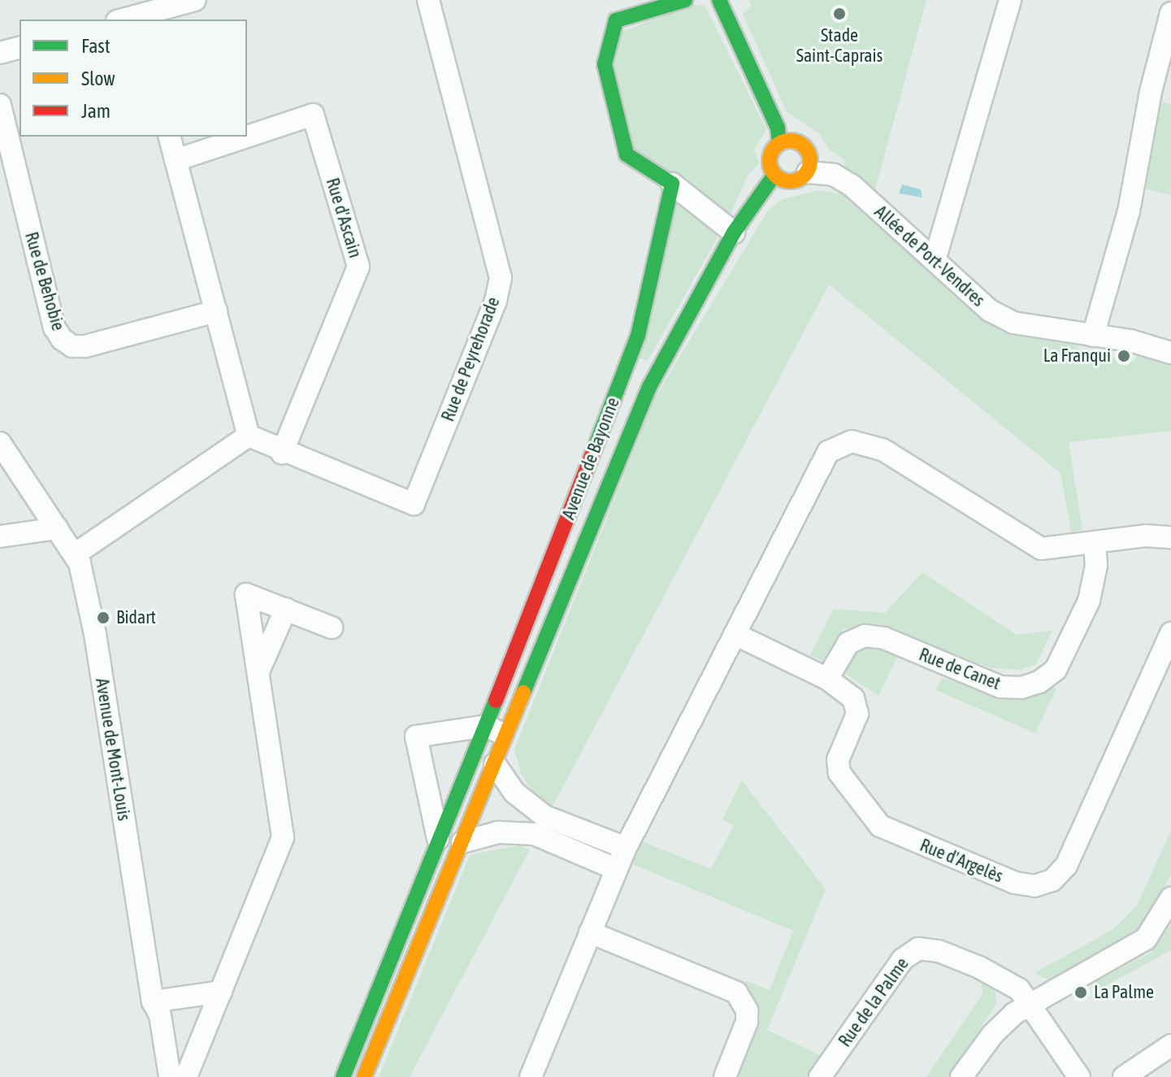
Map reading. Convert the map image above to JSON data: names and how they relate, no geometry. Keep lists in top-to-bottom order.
{
  "streets": {
    "street": [
      "Rue d'Ascain",
      "Allée de Port-Vendres",
      "Rue de Behobie",
      "Rue de Peyrehorade",
      "Avenue de Bayonne",
      "Rue de Canet",
      "Avenue de Mont-Louis",
      "Rue d'Argelès",
      "Rue de la Palme"
    ]
  },
  "crossings": [
    ["Rue d'Ascain", "Rue de Peyrehorade"],
    ["Allée de Port-Vendres", "Avenue de Bayonne"],
    ["Rue de Canet", "Rue d'Argelès"]
  ],
  "places": [
    "Stade Saint-Caprais",
    "La Franqui",
    "Bidart",
    "La Palme"
  ],
  "legend": ["Fast", "Slow", "Jam"]
}
